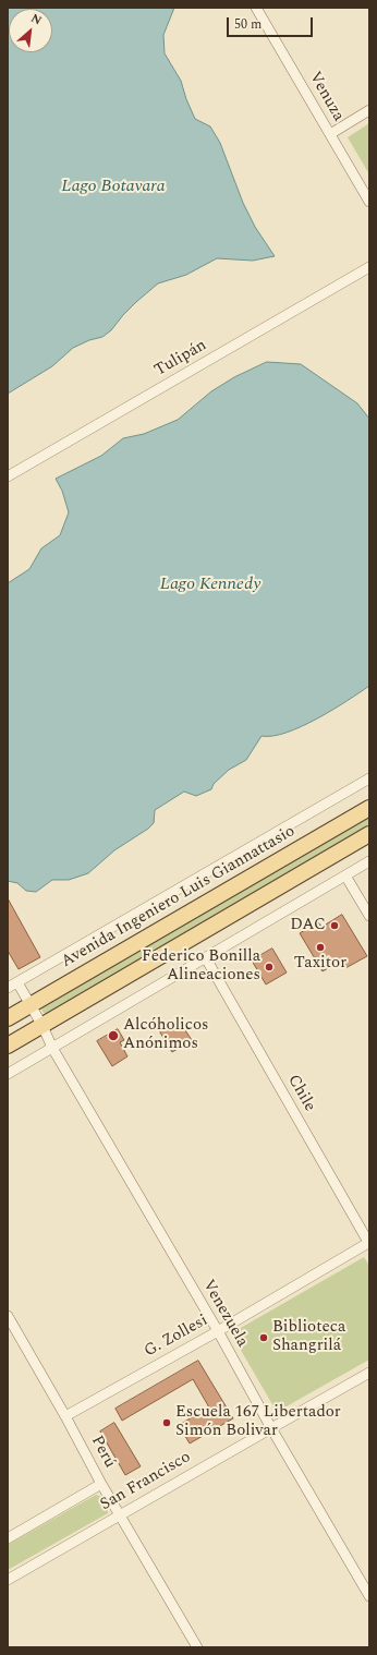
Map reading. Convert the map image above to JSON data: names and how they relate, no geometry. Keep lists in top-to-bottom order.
{
  "streets": {
    "main road": ["Avenida Ingeniero Luis Giannattasio"],
    "street": [
      "Venuza",
      "Tulipán",
      "Chile",
      "Venezuela",
      "G. Zollesi",
      "Perú",
      "San Francisco"
    ]
  },
  "crossings": [
    ["Avenida Ingeniero Luis Giannattasio", "Venezuela"],
    ["Chile", "G. Zollesi"],
    ["Venezuela", "G. Zollesi"],
    ["Venezuela", "San Francisco"],
    ["G. Zollesi", "Perú"],
    ["Perú", "San Francisco"]
  ],
  "water": ["Lago Botavara", "Lago Kennedy"],
  "places": [
    "DAC",
    "Taxitor",
    "Federico Bonilla Alineaciones",
    "Alcóholicos Anónimos",
    "Biblioteca Shangrilá",
    "Escuela 167 Libertador Simón Bolivar"
  ],
  "scale_bar": "50 m",
  "north": "top right"
}
